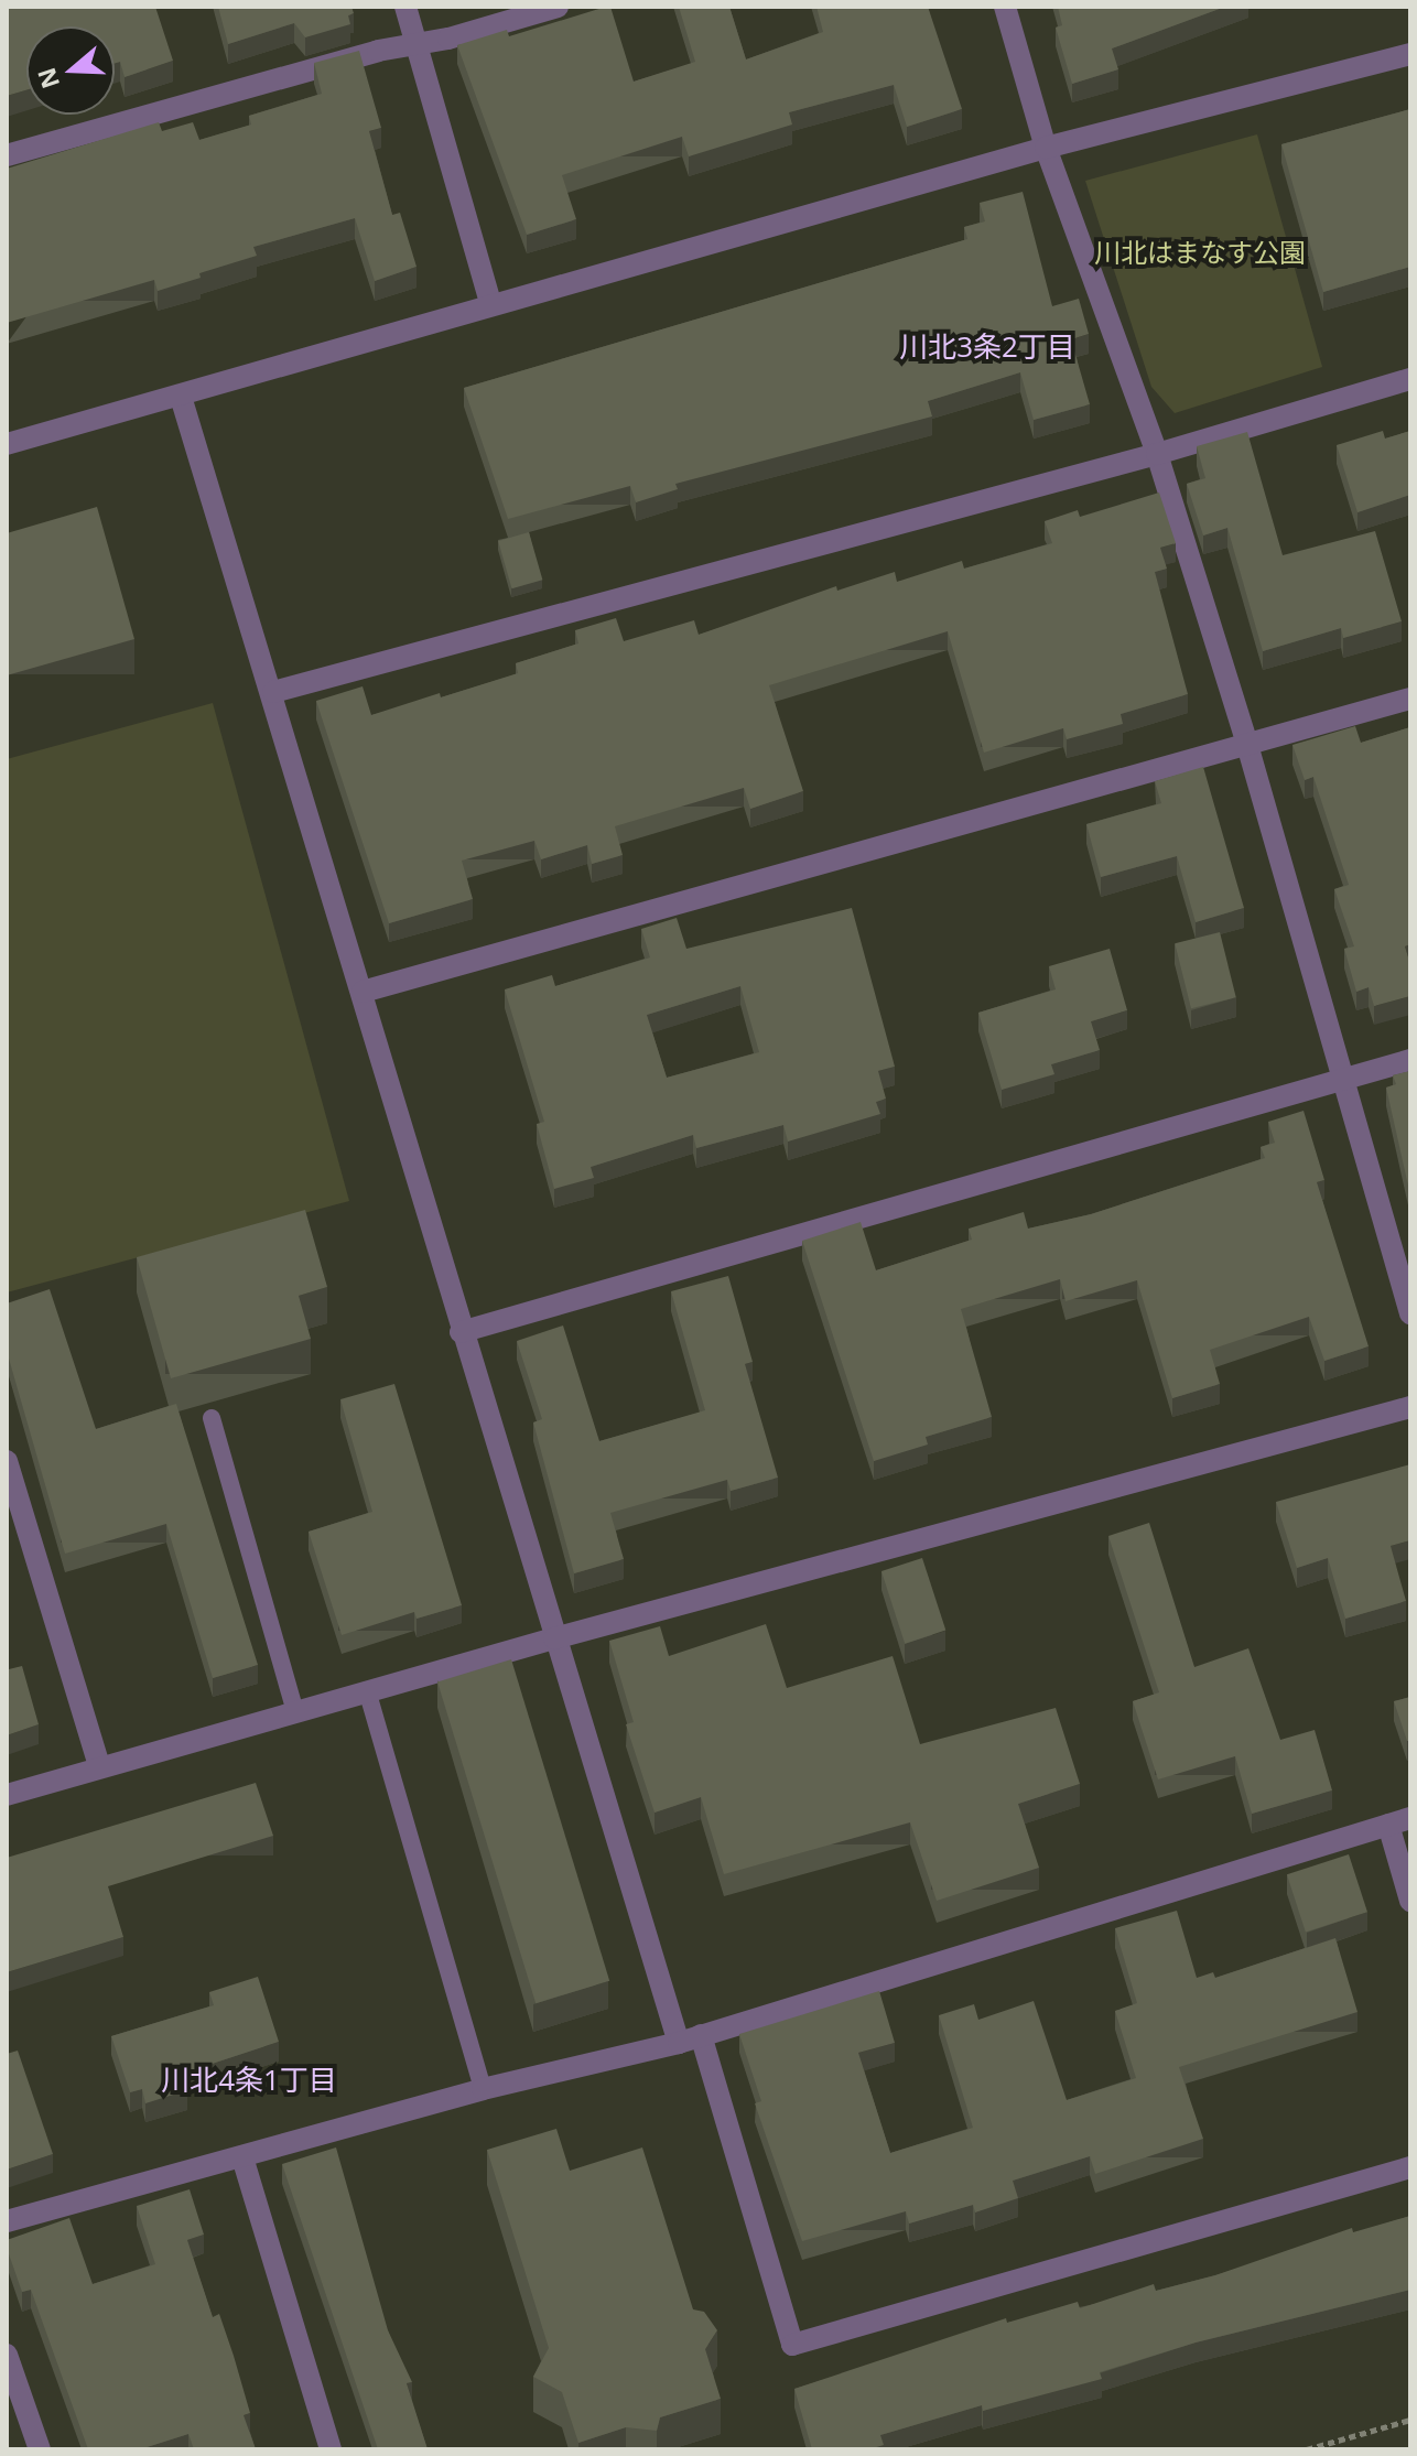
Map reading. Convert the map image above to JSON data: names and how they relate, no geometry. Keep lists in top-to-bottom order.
{
  "districts": ["川北3条2丁目", "川北4条1丁目"],
  "parks": ["川北はまなす公園"],
  "north": "left"
}
